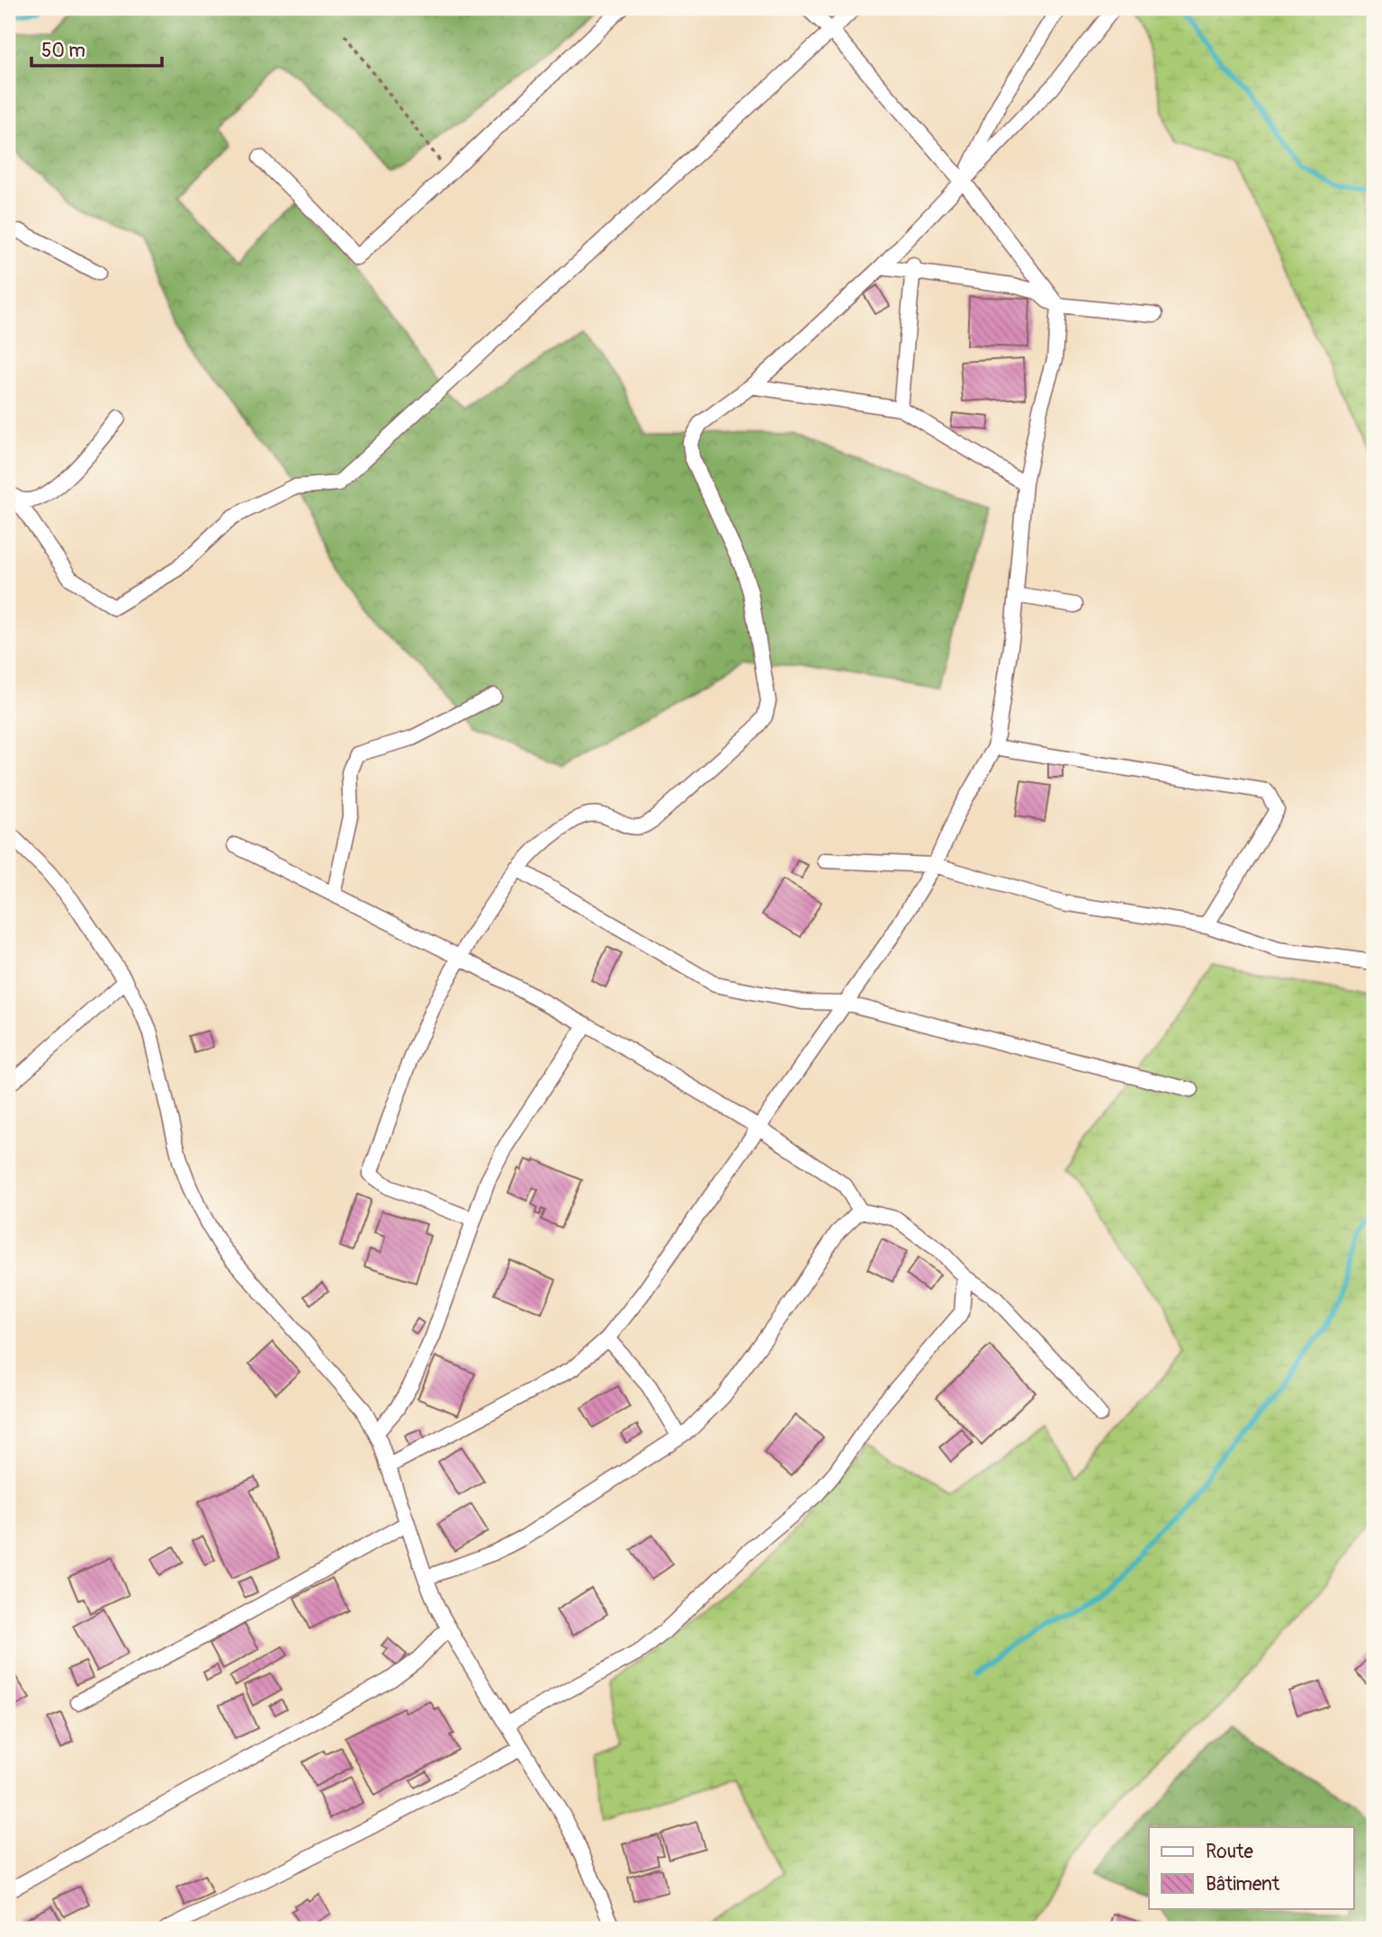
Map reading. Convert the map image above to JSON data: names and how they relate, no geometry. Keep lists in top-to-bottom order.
{
  "legend": ["Route", "Bâtiment"],
  "scale_bar": "50 m"
}
